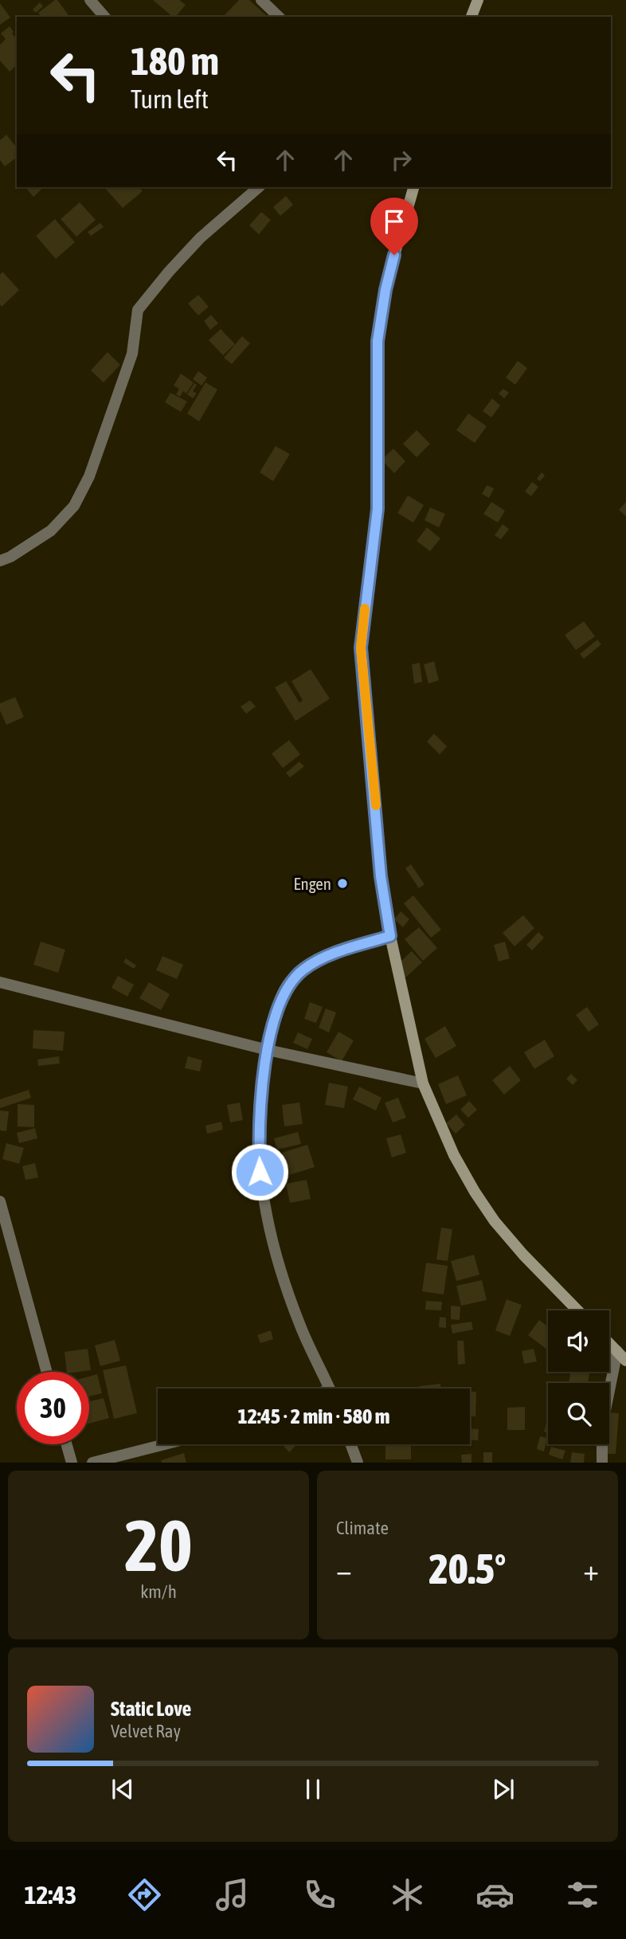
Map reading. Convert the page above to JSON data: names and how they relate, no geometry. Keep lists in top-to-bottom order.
{
  "places": ["Engen"],
  "page": {
    "turn": ["180 m", "Turn left"],
    "limit": "30",
    "trip": "12:45 · 2 min · 580 m",
    "tile": [
      ["20", "km/h"],
      "Climate"
    ],
    "heat": ["−", "20.5°", "+"],
    "song": ["Static Love", "Velvet Ray"],
    "tabs": "12:43"
  }
}
